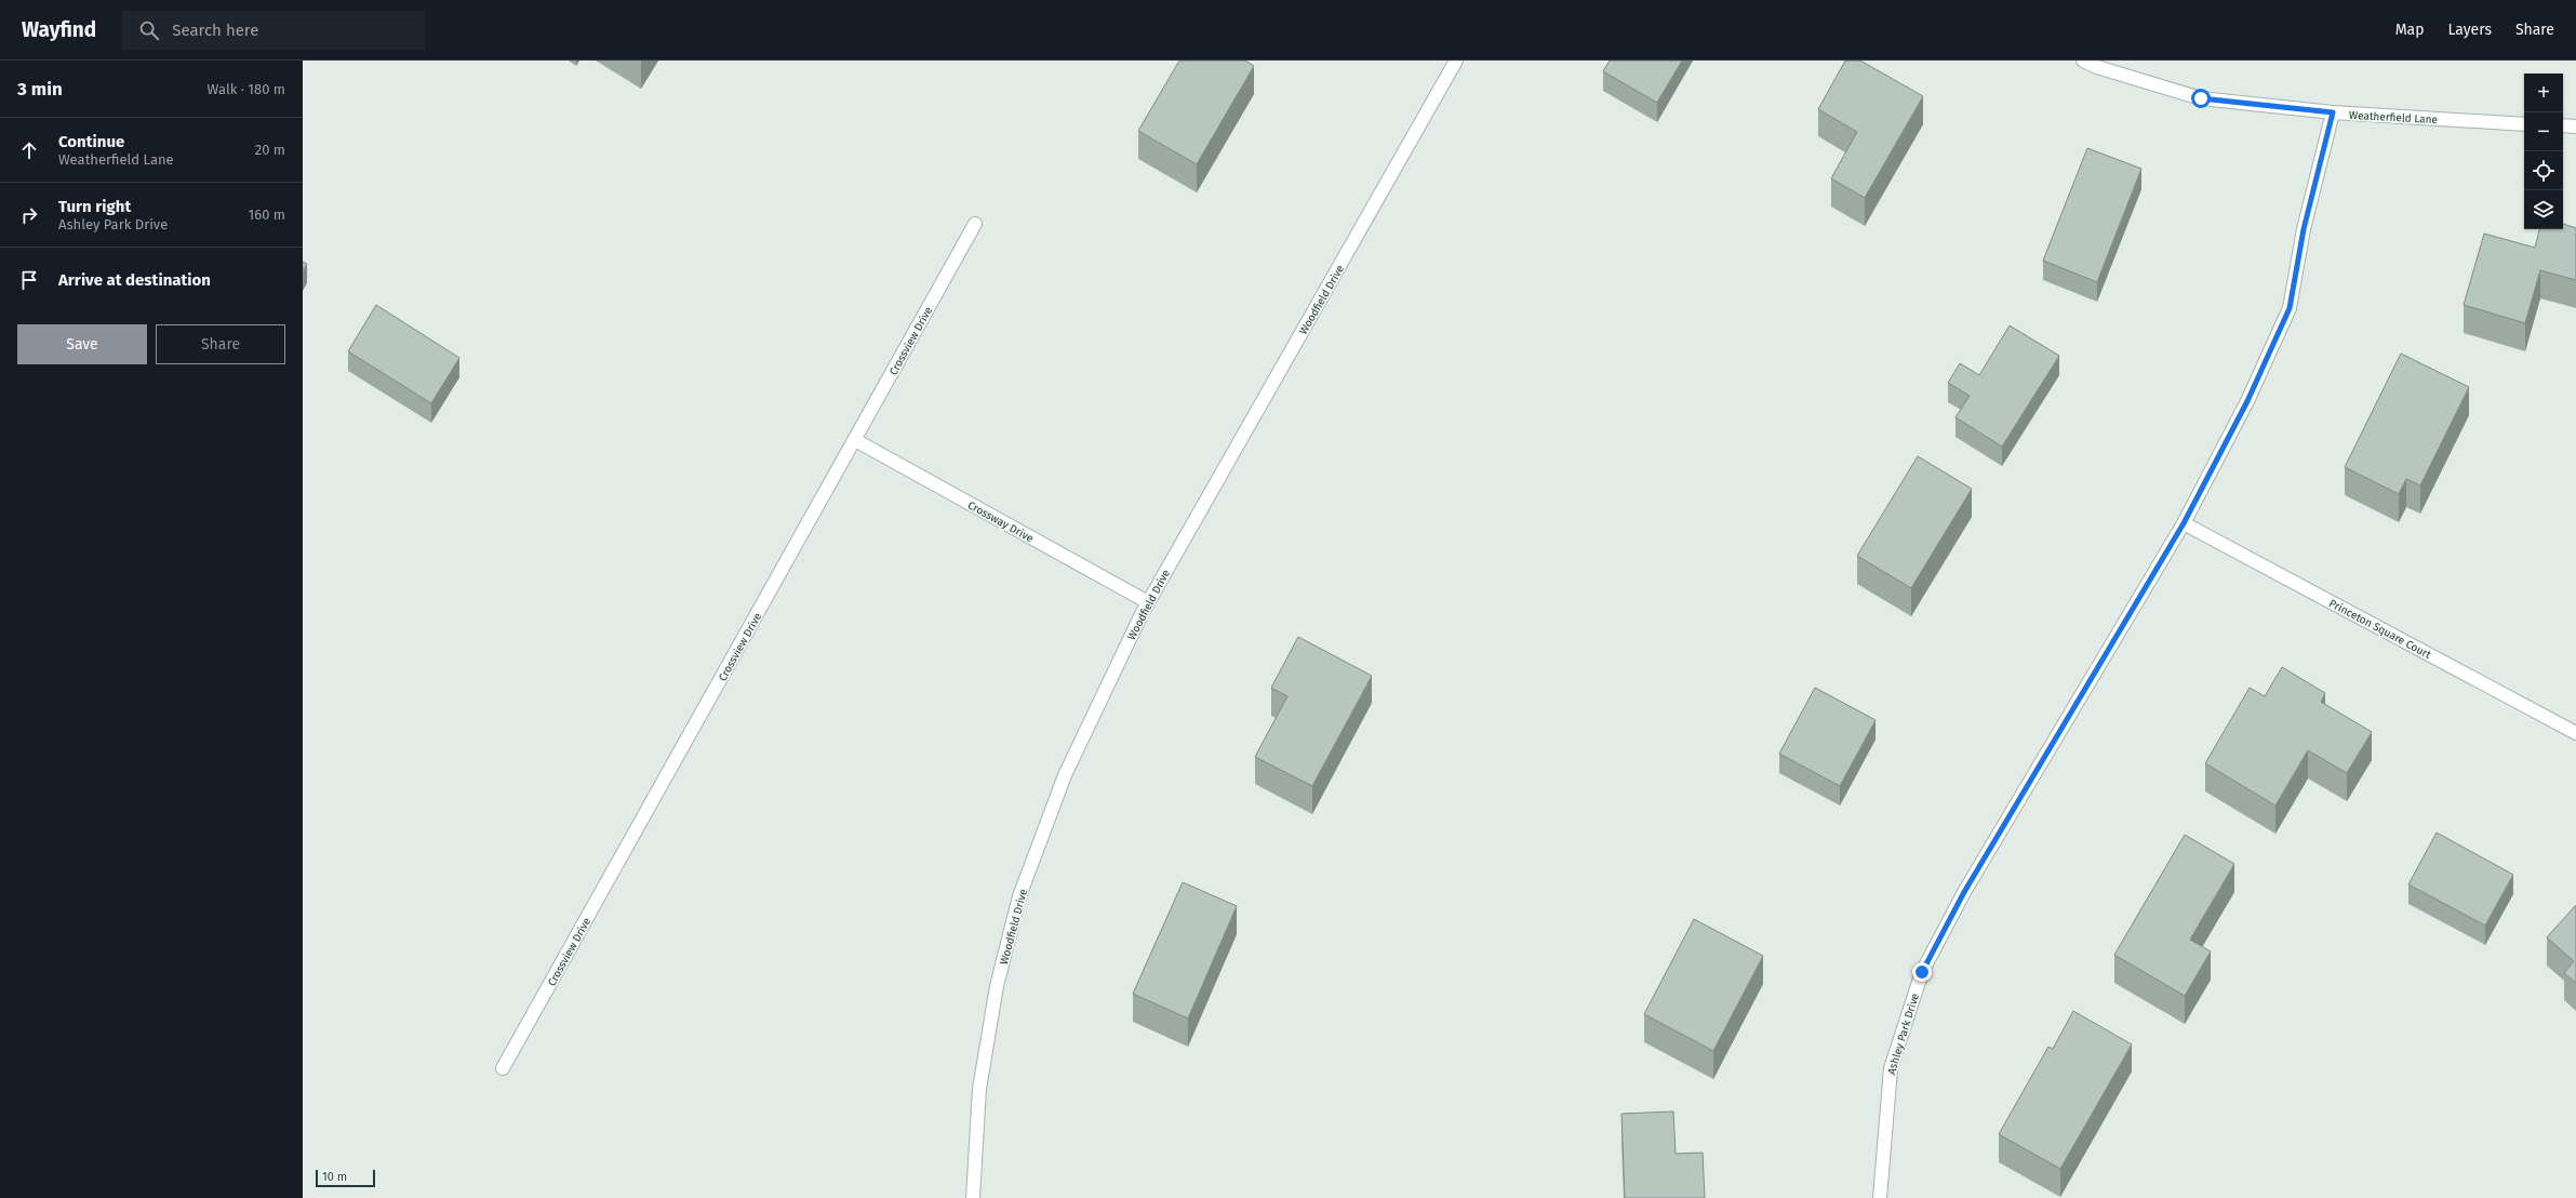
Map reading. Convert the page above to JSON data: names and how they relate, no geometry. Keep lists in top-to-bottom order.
{
  "streets": {
    "street": [
      "Weatherfield Lane",
      "Woodfield Drive",
      "Crossview Drive",
      "Crossway Drive",
      "Princeton Square Court",
      "Ashley Park Drive"
    ]
  },
  "crossings": [
    ["Weatherfield Lane", "Ashley Park Drive"],
    ["Woodfield Drive", "Crossway Drive"],
    ["Crossview Drive", "Crossway Drive"],
    ["Princeton Square Court", "Ashley Park Drive"]
  ],
  "scale_bar": "10 m",
  "page": {
    "header": "Wayfind",
    "search": "Search here",
    "nav": ["Map", "Layers", "Share"],
    "heading": ["3 min", "Walk · 180 m"],
    "map_buttons": ["+", "−"],
    "list": [
      ["Continue", "Weatherfield Lane", "20 m"],
      ["Turn right", "Ashley Park Drive", "160 m"],
      "Arrive at destination"
    ],
    "buttons": ["Save", "Share"],
    "scale": "10 m"
  }
}
